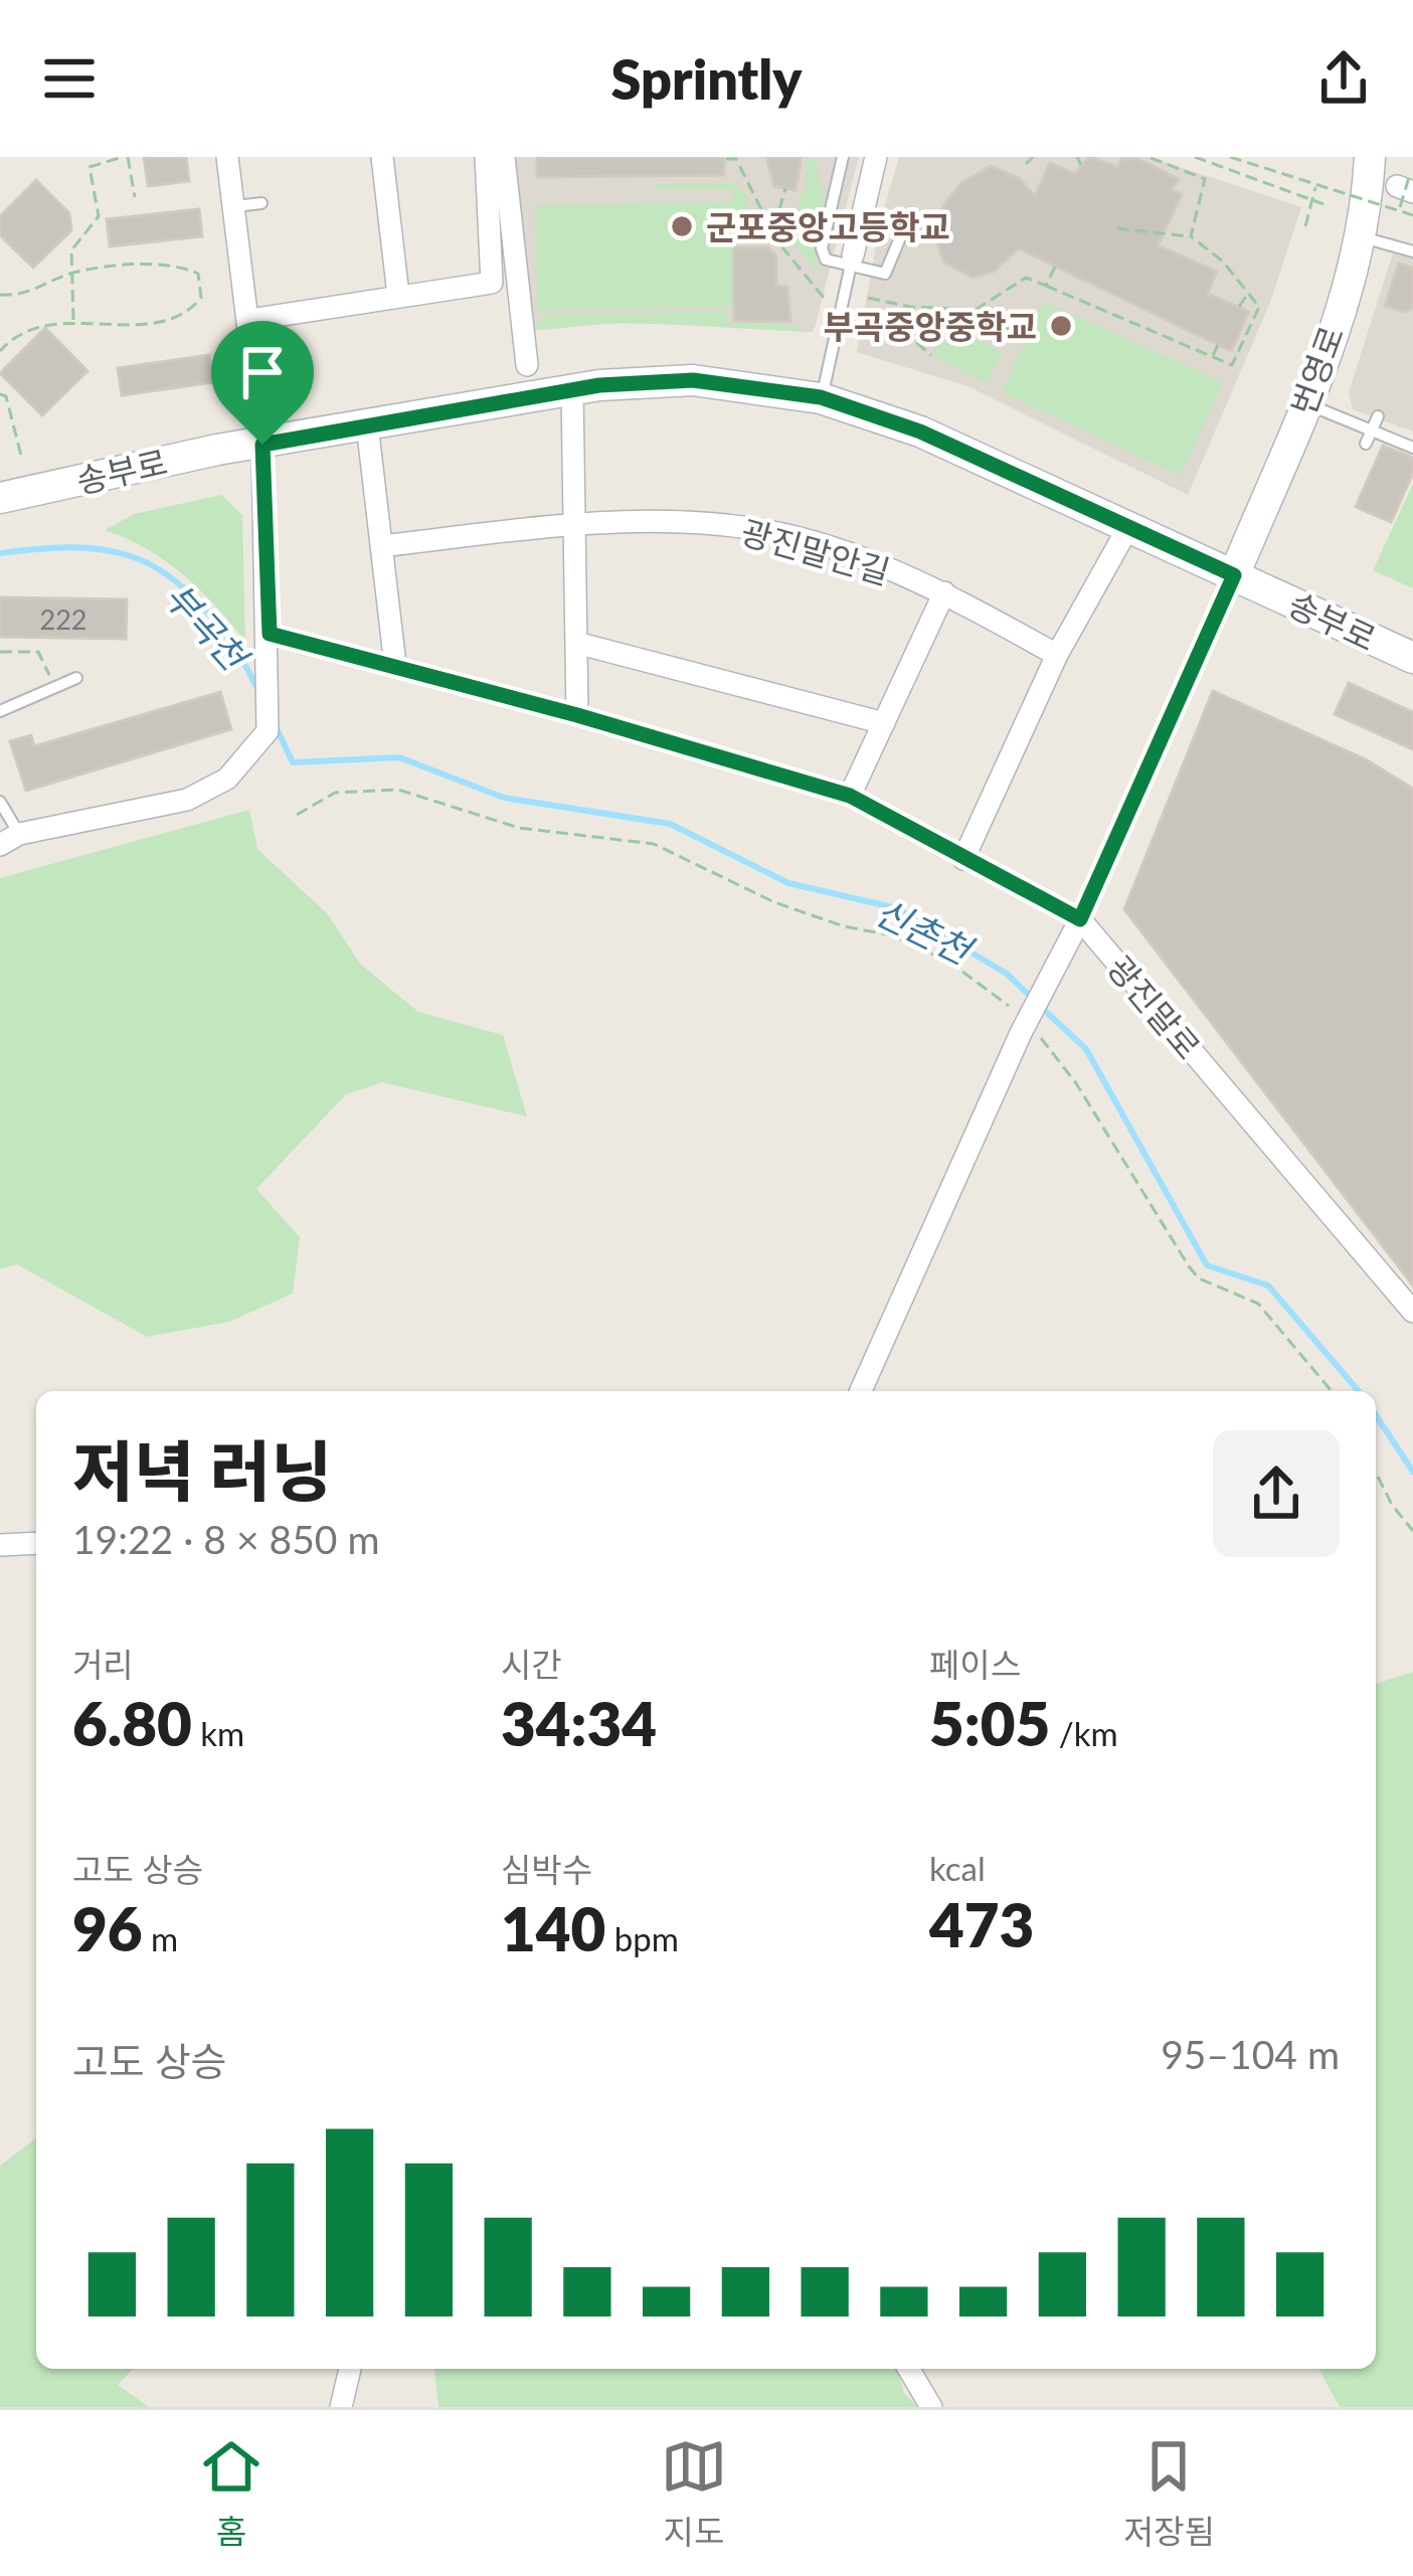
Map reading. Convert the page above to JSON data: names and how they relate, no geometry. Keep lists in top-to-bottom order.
{
  "streets": {
    "street": [
      "번영로",
      "송부로",
      "광진말안길",
      "광진말로"
    ]
  },
  "crossings": [
    ["번영로", "송부로"]
  ],
  "water": ["부곡천", "신촌천"],
  "places": ["군포중앙고등학교", "부곡중앙중학교"],
  "house_numbers": ["222"],
  "page": {
    "header": "Sprintly",
    "heading": ["저녁 러닝", "19:22 · 8 × 850 m"],
    "stats": [
      ["거리", "6.80 km"],
      ["시간", "34:34"],
      ["페이스", "5:05 /km"],
      ["고도 상승", "96 m"],
      ["심박수", "140 bpm"],
      ["kcal", "473"]
    ],
    "chart": ["고도 상승", "95–104 m"],
    "tabs": ["홈", "지도", "저장됨"]
  }
}
